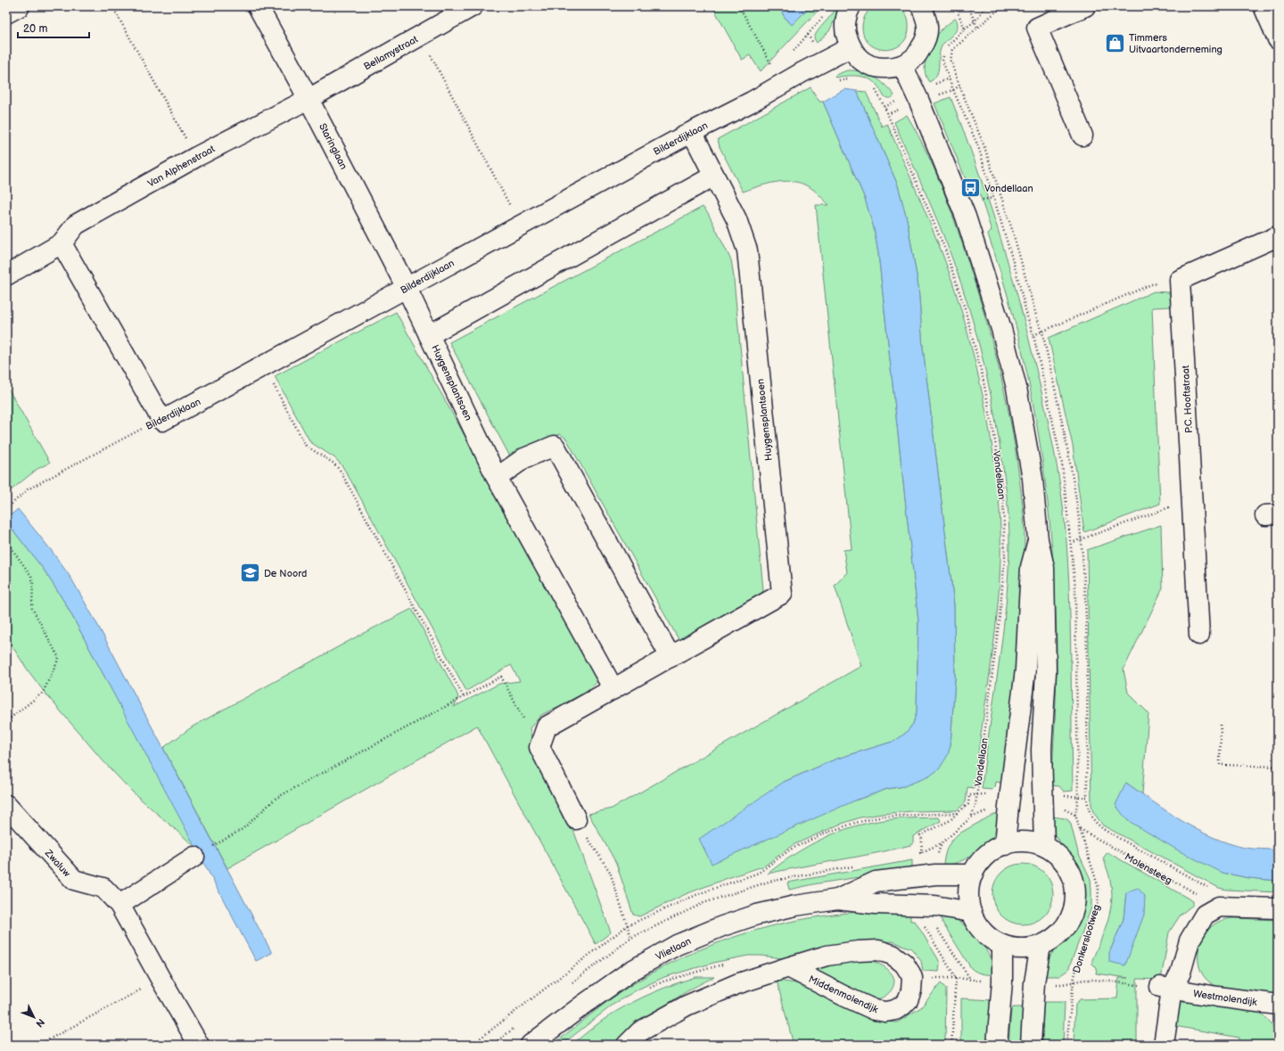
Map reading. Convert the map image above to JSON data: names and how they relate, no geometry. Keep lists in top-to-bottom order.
{
  "streets": {
    "street": [
      "Bellamystraat",
      "Bilderdijklaan",
      "Staringlaan",
      "Van Alphenstraat",
      "Huygensplantsoen",
      "P.C. Hooftstraat",
      "Zwaluw",
      "Vlietlaan",
      "Middenmolendijk",
      "Westmolendijk"
    ],
    "path": ["Vondellaan", "Molensteeg", "Donkerslootweg"]
  },
  "crossings": [
    ["Bellamystraat", "Staringlaan"],
    ["Bellamystraat", "Van Alphenstraat"],
    ["Bilderdijklaan", "Staringlaan"],
    ["Bilderdijklaan", "Huygensplantsoen"],
    ["Staringlaan", "Van Alphenstraat"],
    ["Staringlaan", "Huygensplantsoen"],
    ["Molensteeg", "Donkerslootweg"]
  ],
  "places": {
    "shop": ["Timmers Uitvaartonderneming"],
    "bus stop": ["Vondellaan"],
    "school or university": ["De Noord"]
  },
  "scale_bar": "20 m",
  "north": "bottom right"
}
